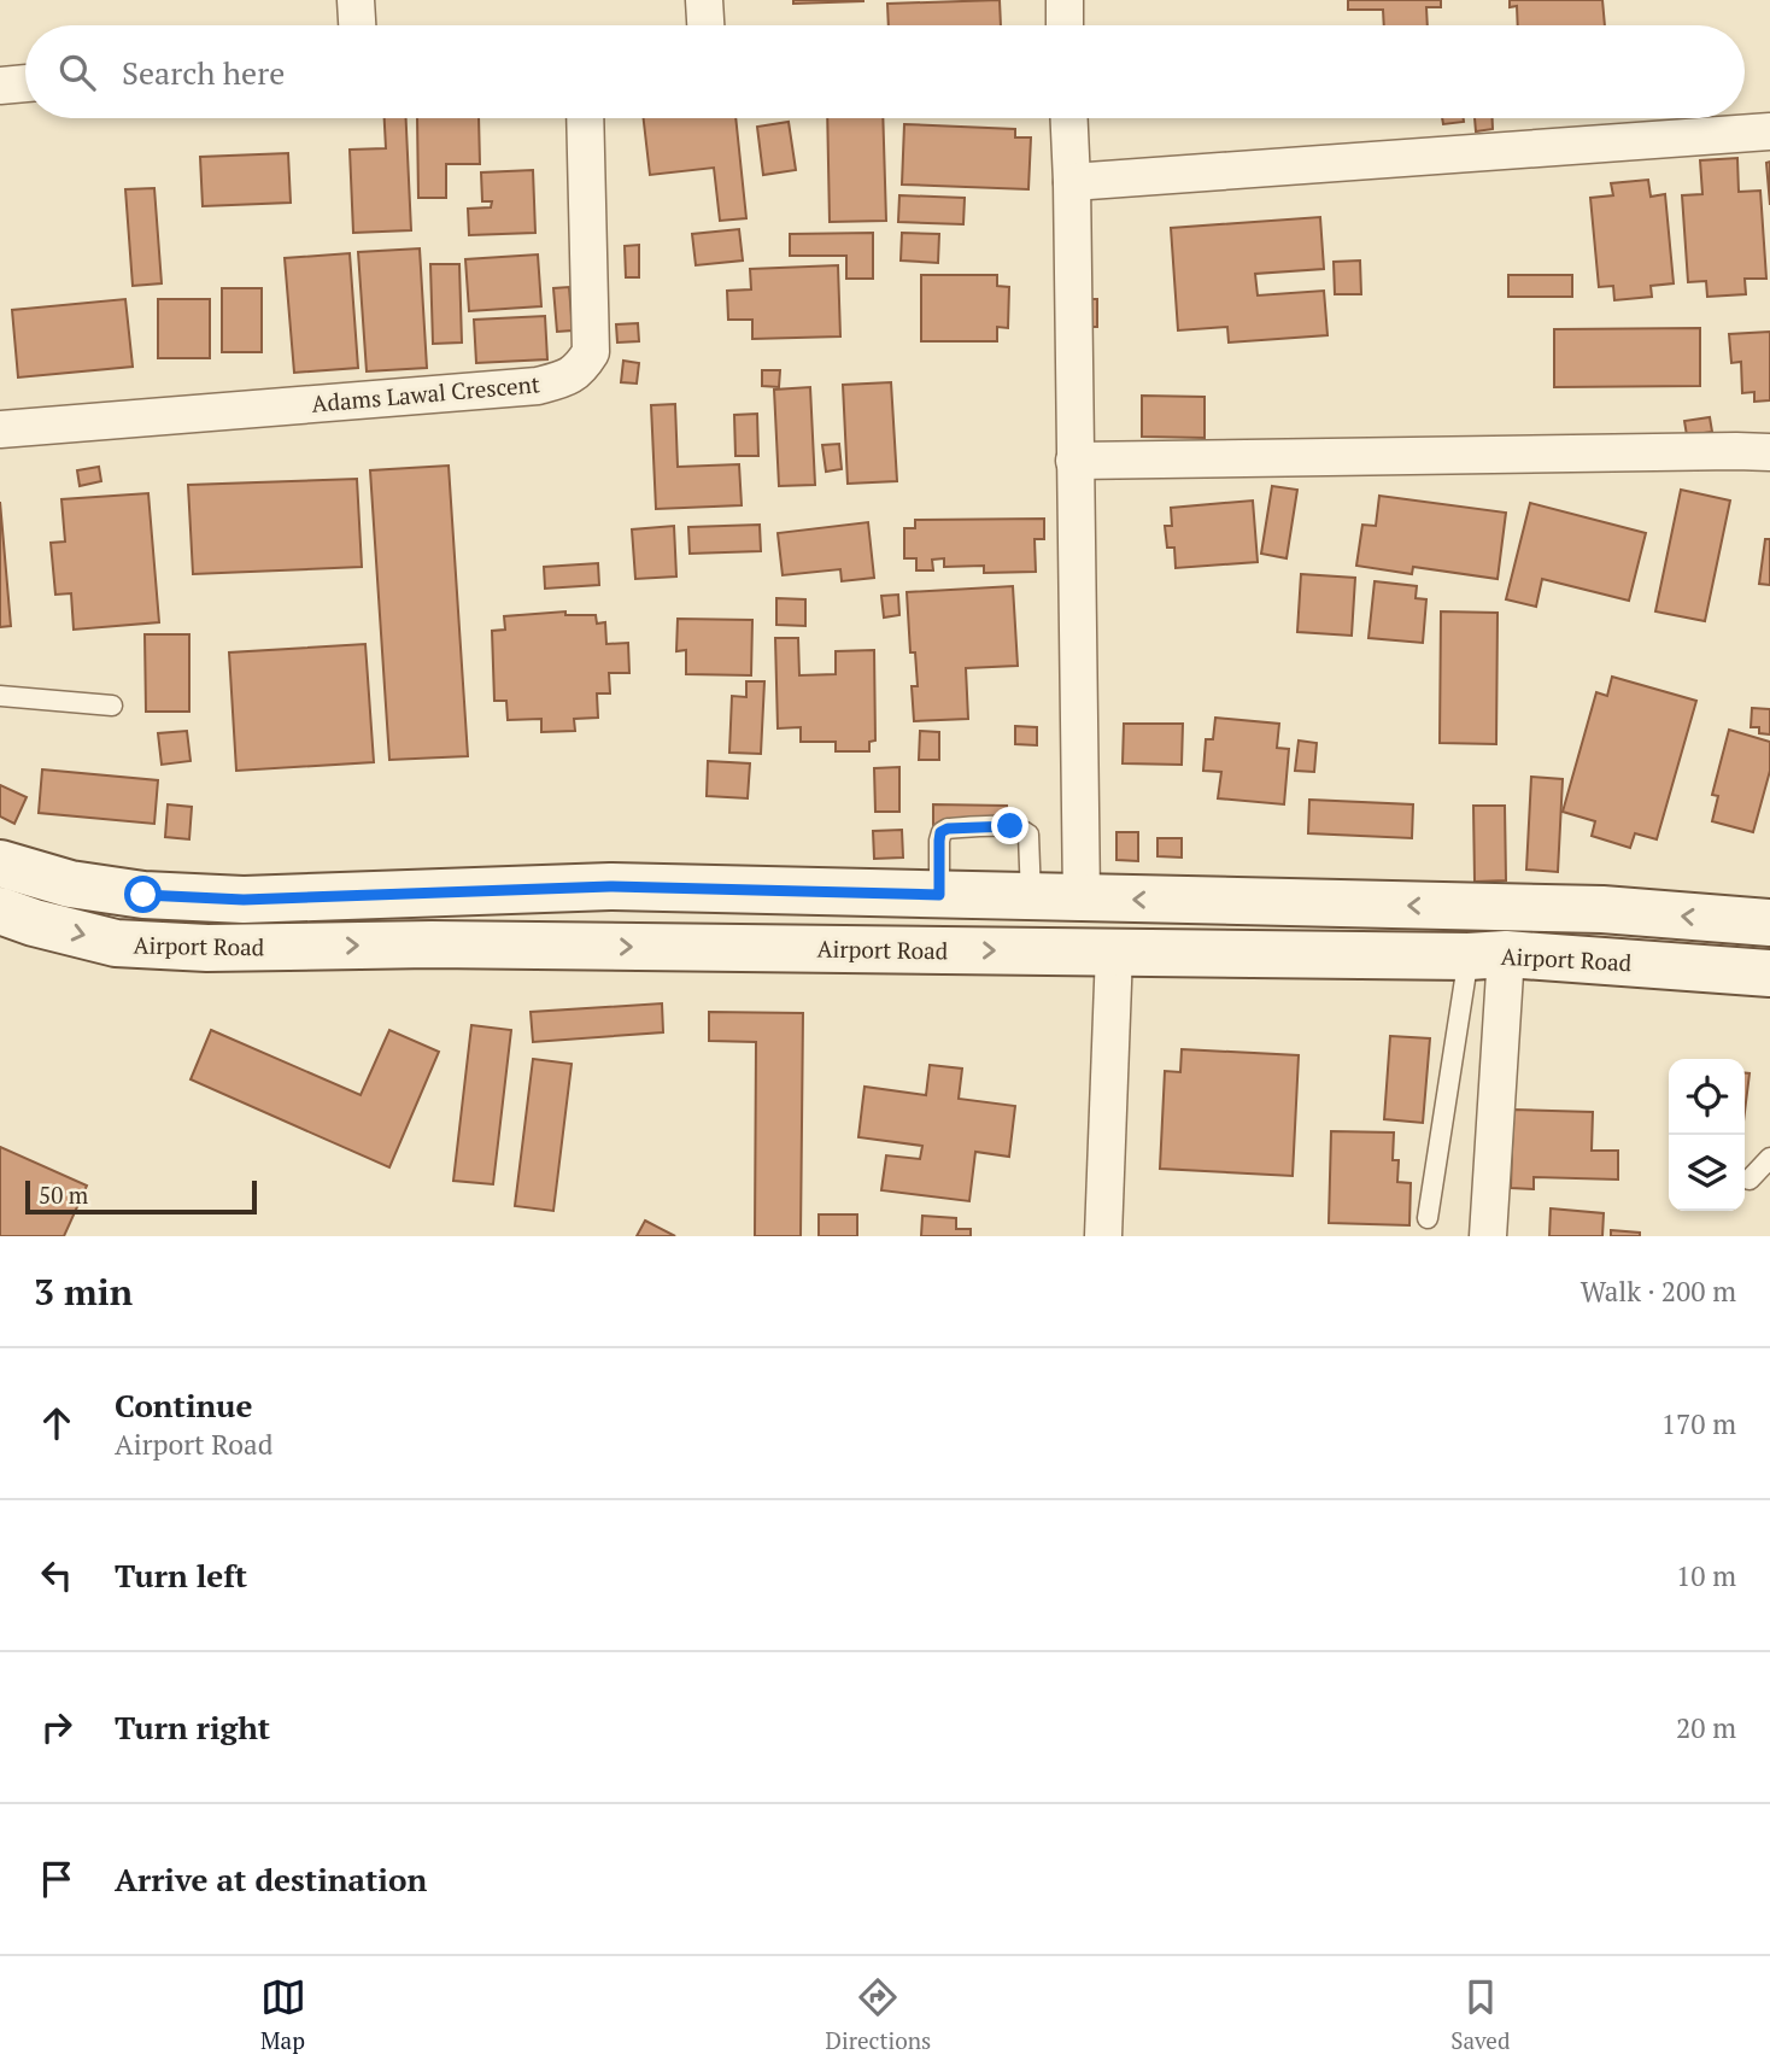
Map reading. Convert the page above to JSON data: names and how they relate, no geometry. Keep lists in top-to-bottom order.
{
  "streets": {
    "main road": ["Airport Road"],
    "street": ["Adams Lawal Crescent"]
  },
  "scale_bar": "50 m",
  "page": {
    "search": "Search here",
    "scale": "50 m",
    "heading": ["3 min", "Walk · 200 m"],
    "list": [
      ["Continue", "Airport Road", "170 m"],
      ["Turn left", "10 m"],
      ["Turn right", "20 m"],
      "Arrive at destination"
    ],
    "nav": ["Map", "Directions", "Saved"]
  }
}
